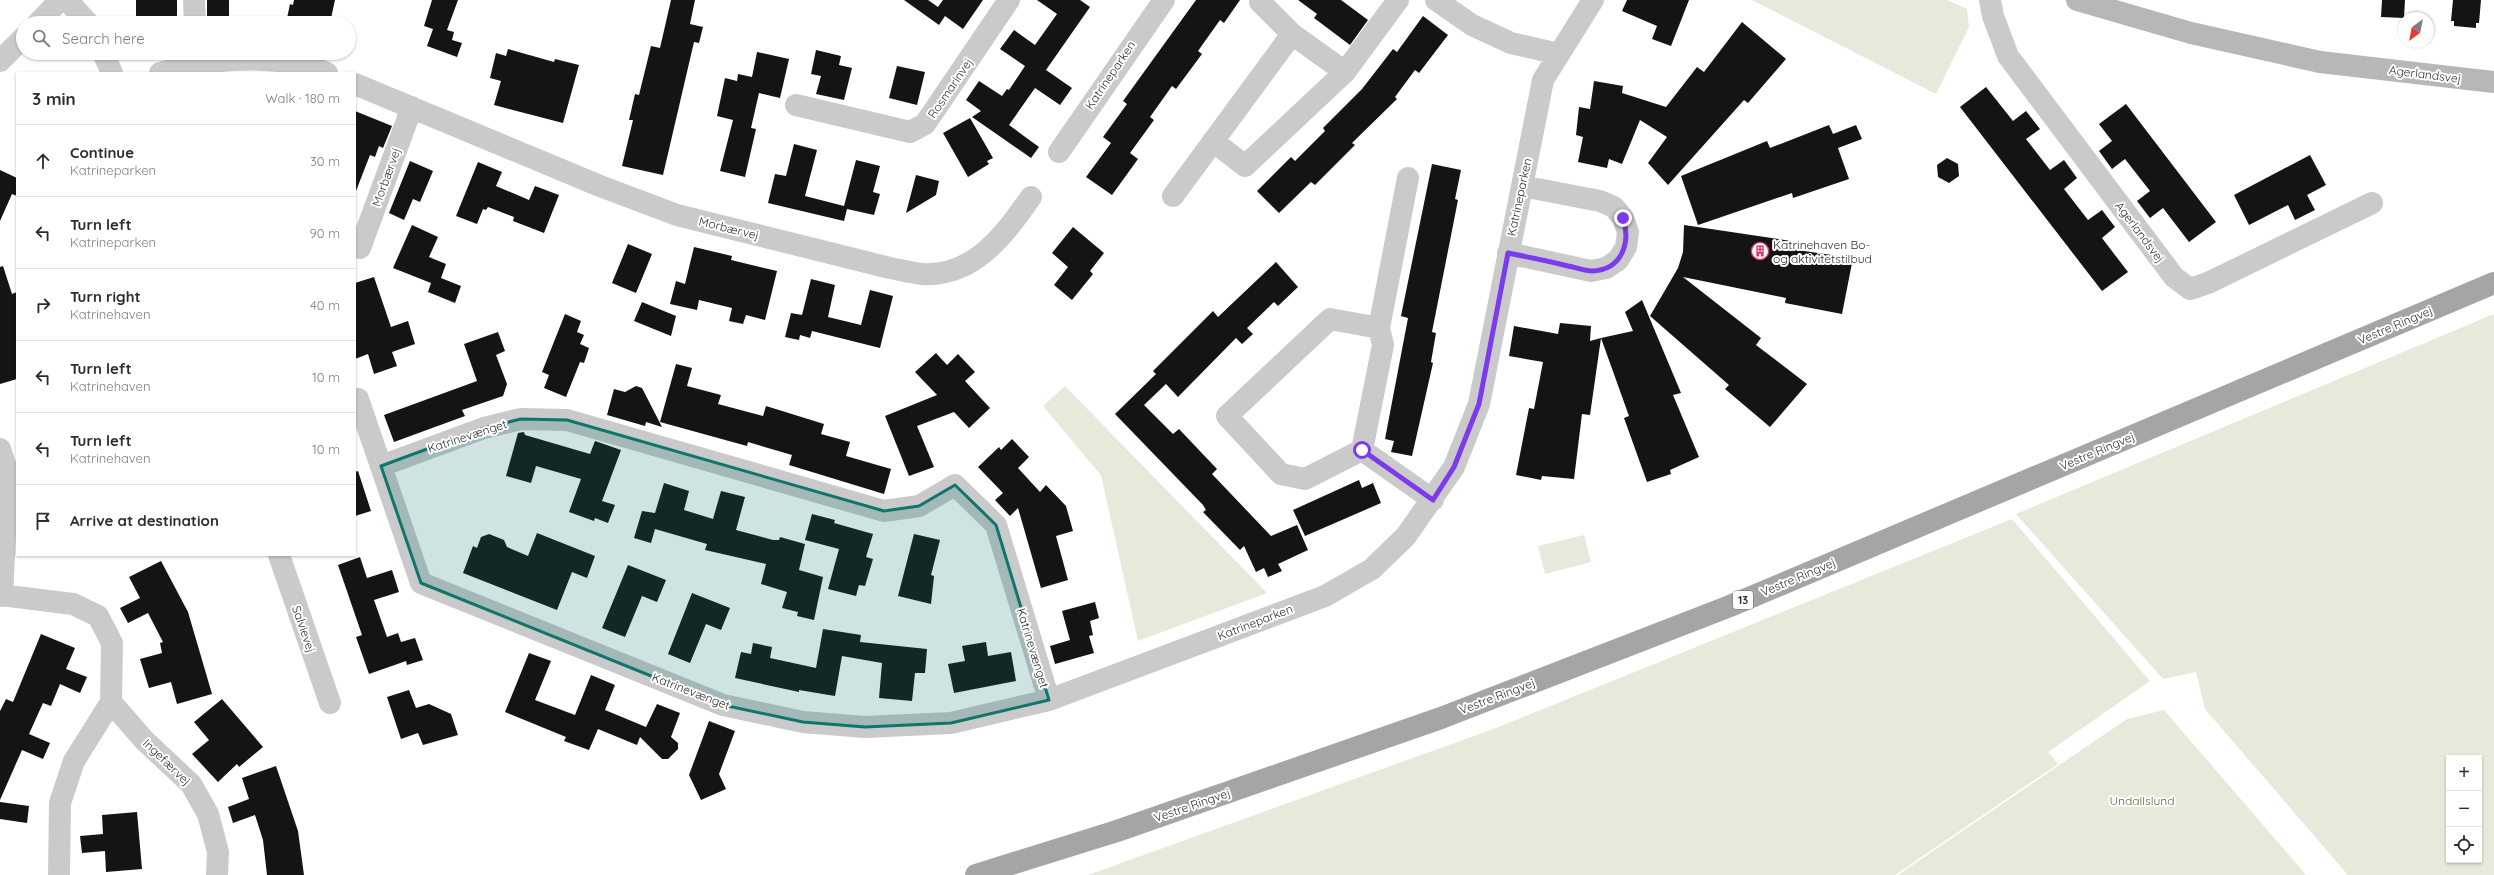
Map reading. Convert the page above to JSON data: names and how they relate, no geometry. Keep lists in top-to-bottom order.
{
  "streets": {
    "main road": ["Vestre Ringvej", "13"],
    "street": [
      "Agerlandsvej",
      "Katrineparken",
      "Rosmarinvej",
      "Morbærvej",
      "Katrinevænget",
      "Salvievej",
      "Ingefærvej"
    ]
  },
  "crossings": [
    ["Katrineparken", "Katrinevænget"]
  ],
  "parks": ["Undallslund"],
  "places": {
    "building": ["Katrinehaven Bo- og aktivitetstilbud"]
  },
  "north": "bottom left",
  "page": {
    "search": "Search here",
    "heading": ["3 min", "Walk · 180 m"],
    "list": [
      ["Continue", "Katrineparken", "30 m"],
      ["Turn left", "Katrineparken", "90 m"],
      ["Turn right", "Katrinehaven", "40 m"],
      ["Turn left", "Katrinehaven", "10 m"],
      ["Turn left", "Katrinehaven", "10 m"],
      "Arrive at destination"
    ],
    "map_buttons": ["+", "−"]
  }
}
